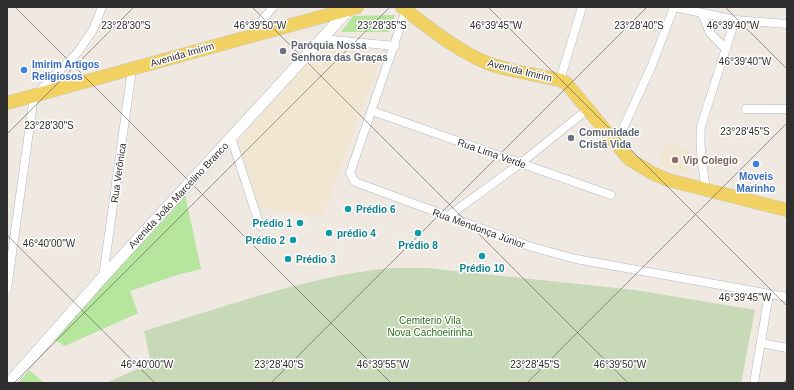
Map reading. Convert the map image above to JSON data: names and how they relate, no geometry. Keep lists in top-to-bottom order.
{
  "streets": {
    "main road": ["Avenida Imirim"],
    "street": [
      "Rua Lima Verde",
      "Rua Verônica",
      "Avenida João Marcelino Branco",
      "Rua Mendonça Júnior"
    ]
  },
  "crossings": [
    ["Avenida Imirim", "Rua Verônica"],
    ["Avenida Imirim", "Avenida João Marcelino Branco"],
    ["Avenida Imirim", "Rua Mendonça Júnior"],
    ["Rua Lima Verde", "Rua Mendonça Júnior"],
    ["Rua Verônica", "Avenida João Marcelino Branco"]
  ],
  "parks": ["Cemiterio Vila Nova Cachoeirinha"],
  "places": [
    "Paróquia Nossa Senhora das Graças",
    "Imirim Artigos Religiosos",
    "Comunidade Cristã Vida",
    "Vip Colegio",
    "Moveis Marinho",
    "Prédio 6",
    "Prédio 1",
    "prédio 4",
    "Prédio 8",
    "Prédio 2",
    "Prédio 10",
    "Prédio 3"
  ],
  "coordinates": [
    "46°39'40\"W",
    "23°28'30\"S",
    "46°39'50\"W",
    "46°39'45\"W",
    "23°28'35\"S",
    "23°28'40\"S",
    "23°28'45\"S",
    "46°40'00\"W",
    "46°39'55\"W"
  ]
}
